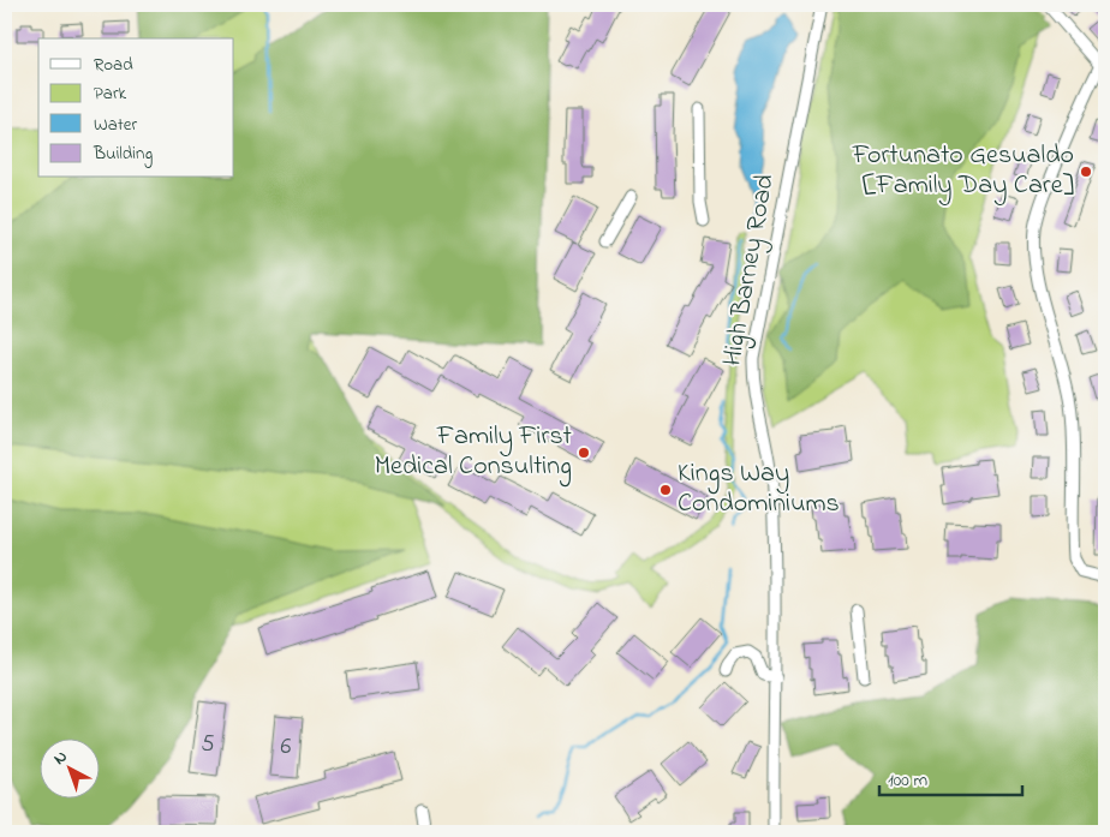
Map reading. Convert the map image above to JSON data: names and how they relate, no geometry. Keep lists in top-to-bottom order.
{
  "streets": {
    "street": ["High Barney Road"]
  },
  "places": ["Fortunato Gesualdo [Family Day Care]", "Family First Medical Consulting", "Kings Way Condominiums"],
  "house_numbers": ["5", "6"],
  "legend": [
    "Road",
    "Park",
    "Water",
    "Building"
  ],
  "scale_bar": "100 m",
  "north": "top left"
}
